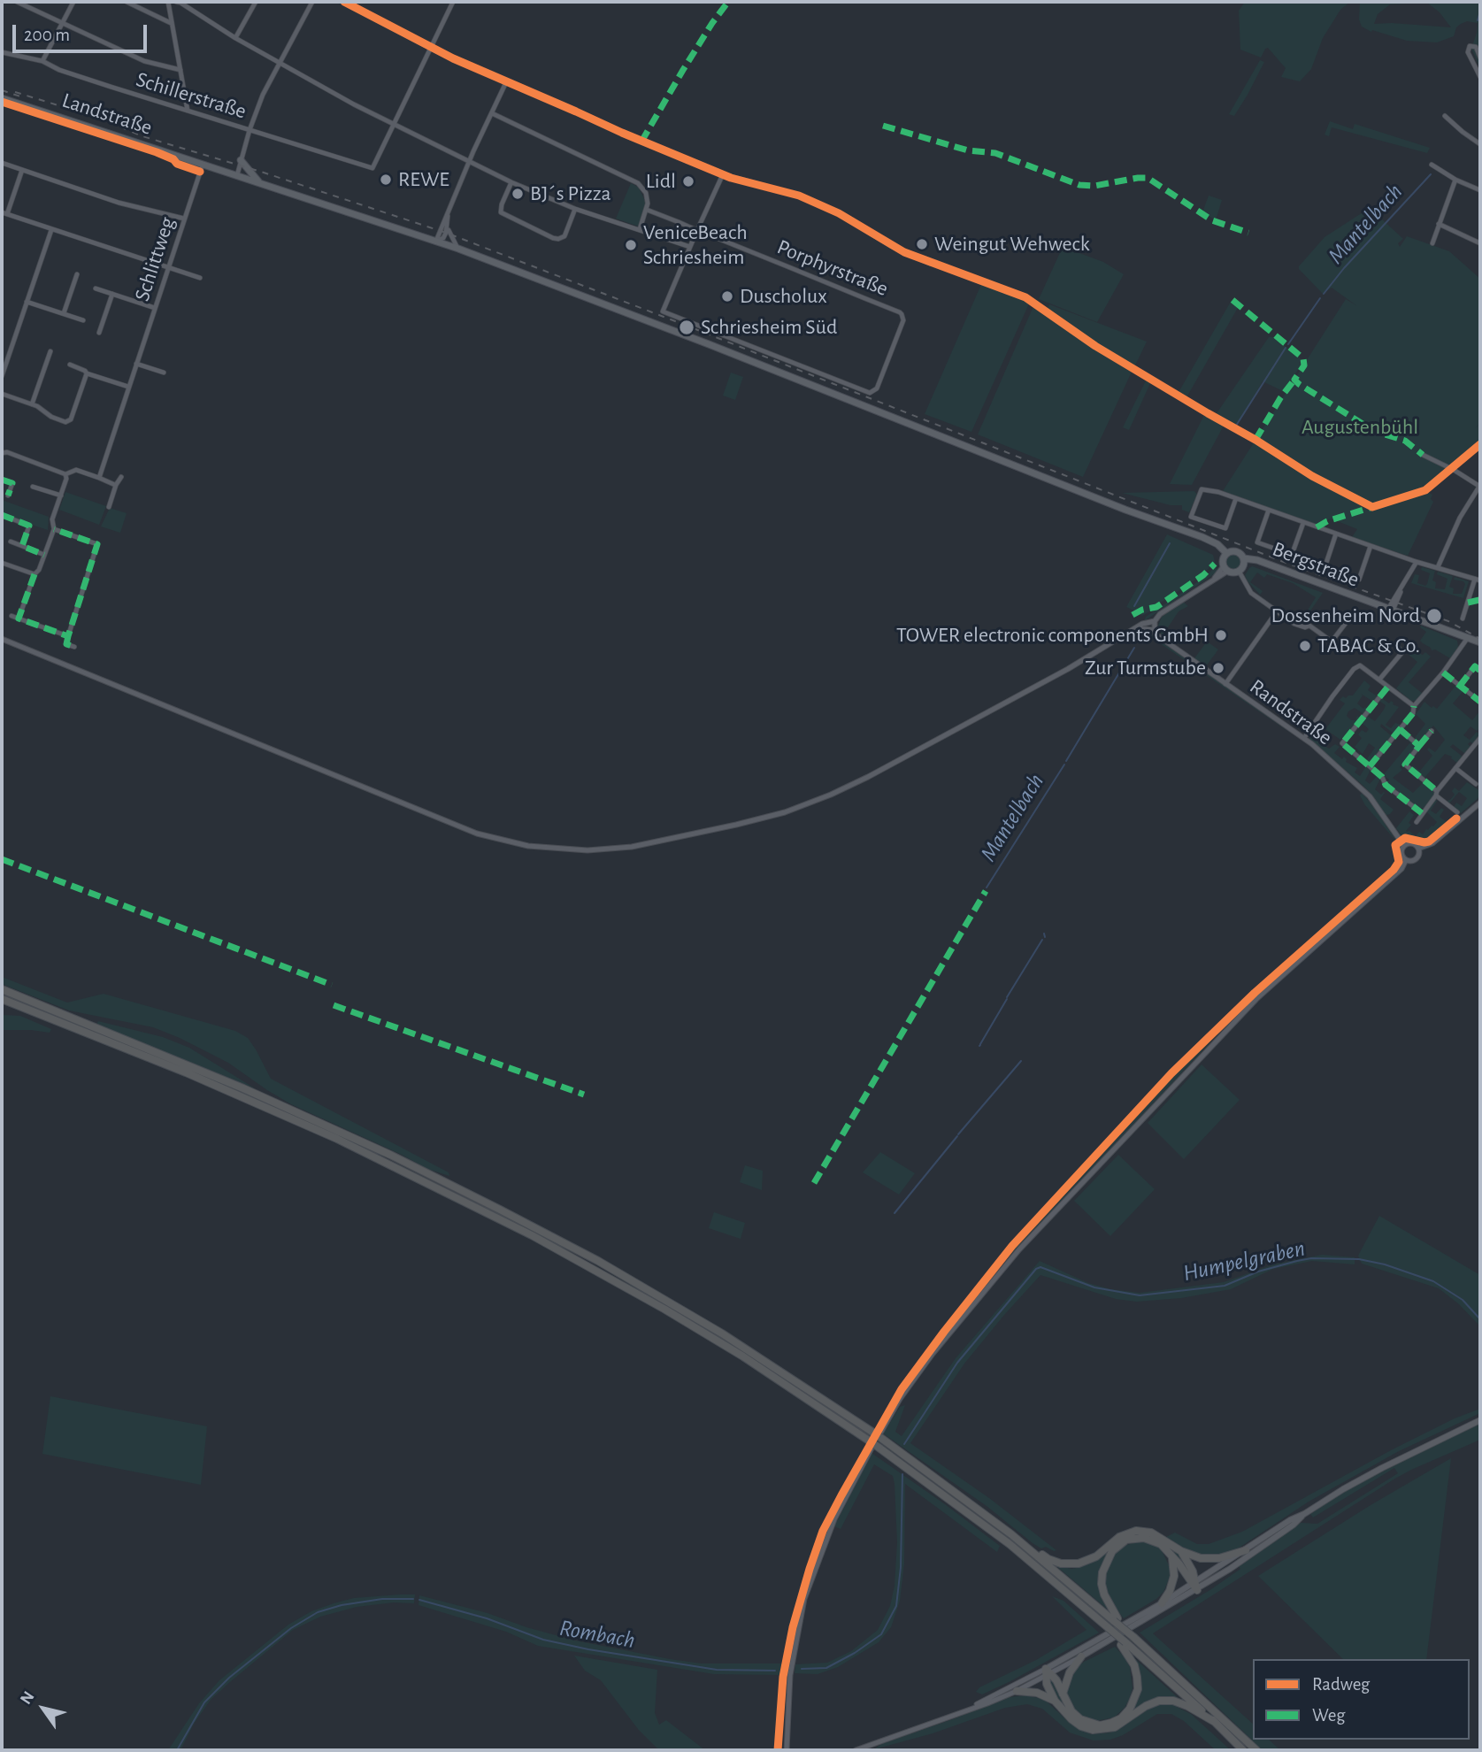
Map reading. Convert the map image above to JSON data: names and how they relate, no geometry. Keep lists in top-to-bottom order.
{
  "streets": {
    "main road": ["Landstraße", "Bergstraße"],
    "street": [
      "Schillerstraße",
      "Schlittweg",
      "Porphyrstraße",
      "Randstraße"
    ]
  },
  "crossings": [
    ["Landstraße", "Schlittweg"],
    ["Landstraße", "Bergstraße"]
  ],
  "water": ["Mantelbach", "Humpelgraben", "Rombach"],
  "parks": ["Augustenbühl"],
  "places": [
    "REWE",
    "Lidl",
    "BJ´s Pizza",
    "Weingut Wehweck",
    "VeniceBeach Schriesheim",
    "Duscholux",
    "Schriesheim Süd",
    "Dossenheim Nord",
    "TOWER electronic components GmbH",
    "TABAC & Co.",
    "Zur Turmstube"
  ],
  "legend": ["Radweg", "Weg"],
  "scale_bar": "200 m",
  "north": "top left"
}
